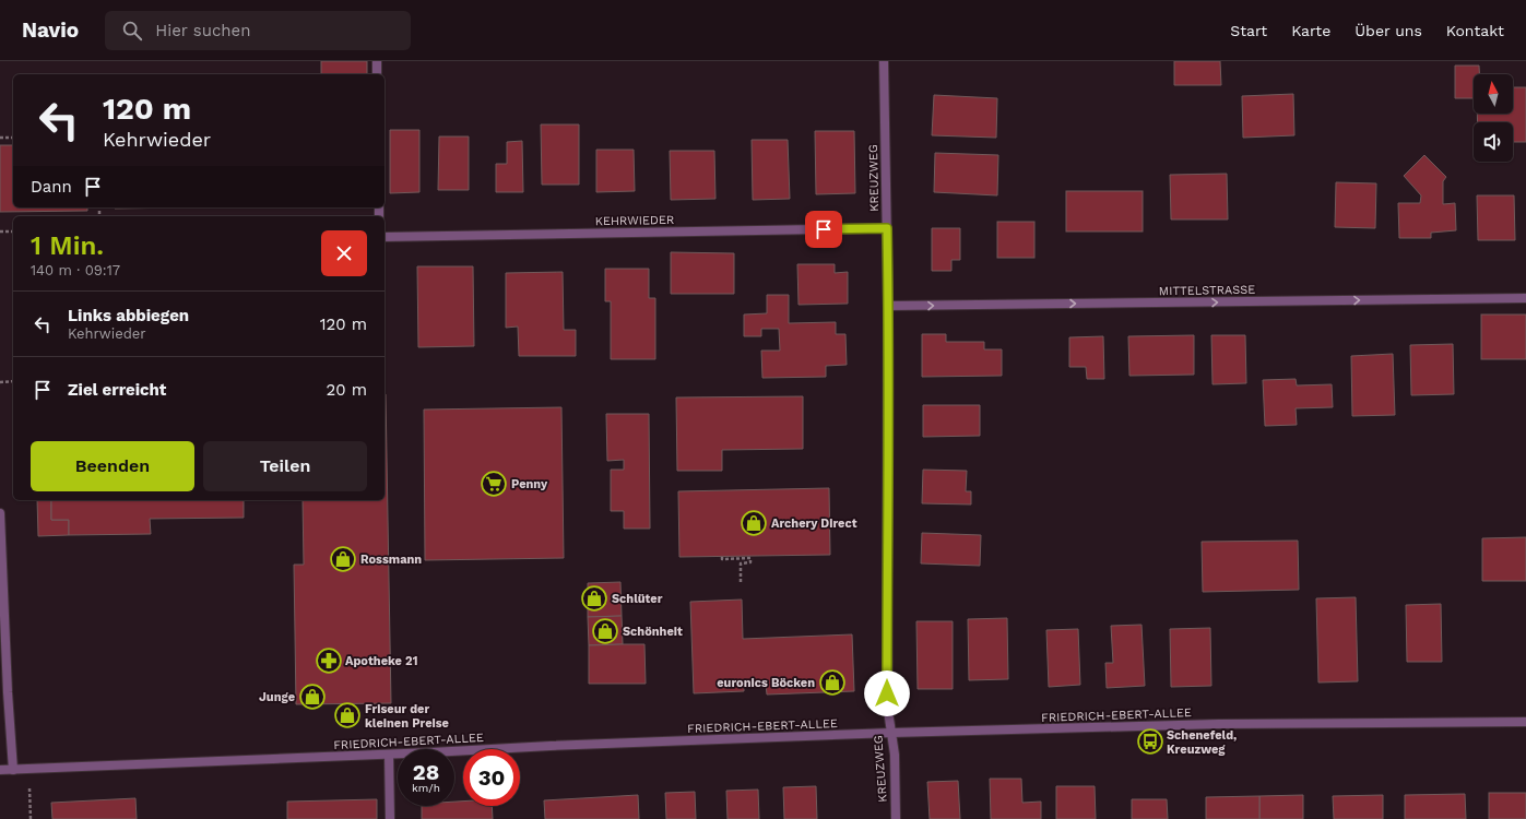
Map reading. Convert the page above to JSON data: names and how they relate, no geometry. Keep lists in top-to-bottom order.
{
  "streets": {
    "street": [
      "KREUZWEG",
      "KEHRWIEDER",
      "MITTELSTRASSE",
      "FRIEDRICH-EBERT-ALLEE"
    ]
  },
  "crossings": [
    ["KREUZWEG", "KEHRWIEDER"],
    ["KREUZWEG", "MITTELSTRASSE"],
    ["KREUZWEG", "FRIEDRICH-EBERT-ALLEE"]
  ],
  "one_way": ["MITTELSTRASSE"],
  "places": {
    "supermarket": ["Penny"],
    "shop": [
      "Archery Direct",
      "Rossmann",
      "Schlüter",
      "Schönheit",
      "euronics Böcken",
      "Junge",
      "Friseur der kleinen Preise"
    ],
    "pharmacy": ["Apotheke 21"],
    "bus stop": ["Schenefeld, Kreuzweg"]
  },
  "north": "top",
  "page": {
    "header": "Navio",
    "search": "Hier suchen",
    "nav": [
      "Start",
      "Karte",
      "Über uns",
      "Kontakt"
    ],
    "turn": ["120 m", "Kehrwieder"],
    "then": "Dann",
    "heading": ["1 Min.", "140 m · 09:17"],
    "list": [
      {
        "name": "Links abbiegen",
        "note": "Kehrwieder",
        "value": "120 m"
      },
      {
        "name": "Ziel erreicht",
        "value": "20 m"
      }
    ],
    "buttons": ["Beenden", "Teilen"],
    "speed": "28 km/h",
    "limit": "30"
  }
}
